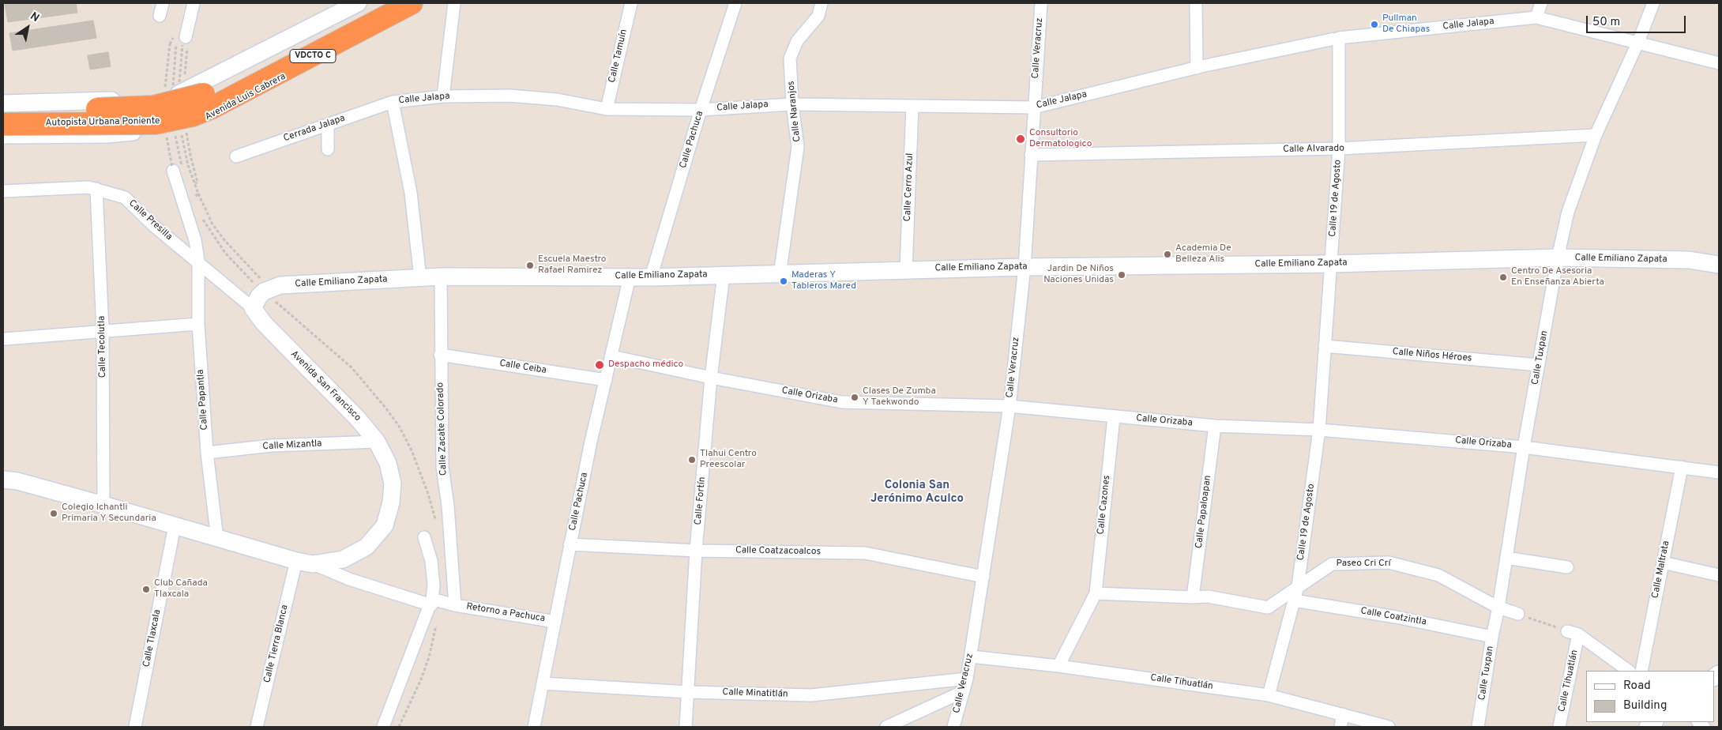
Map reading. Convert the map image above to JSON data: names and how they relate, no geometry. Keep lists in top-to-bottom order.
{
  "streets": {
    "highway": ["VDCTO C", "Autopista Urbana Poniente"],
    "street": [
      "Calle Jalapa",
      "Calle Veracruz",
      "Calle Tamuín",
      "Avenida Luis Cabrera",
      "Calle Naranjos",
      "Cerrada Jalapa",
      "Calle Pachuca",
      "Calle Alvarado",
      "Calle Cerro Azul",
      "Calle 19 de Agosto",
      "Calle Presilla",
      "Calle Emiliano Zapata",
      "Calle Tecolutla",
      "Calle Niños Héroes",
      "Calle Tuxpan",
      "Calle Ceiba",
      "Avenida San Francisco",
      "Calle Orizaba",
      "Calle Papantla",
      "Calle Zacate Colorado",
      "Calle Mizantla",
      "Calle Fortín",
      "Calle Cazones",
      "Calle Papaloapan",
      "Calle Coatzacoalcos",
      "Paseo Cri Crí",
      "Calle Maltrata",
      "Retorno a Pachuca",
      "Calle Coatzintla",
      "Calle Tlaxcala",
      "Calle Tierra Blanca",
      "Calle Tihuatlán",
      "Calle Minatitlán"
    ]
  },
  "crossings": [
    ["Calle Jalapa", "Calle Veracruz"],
    ["Calle Jalapa", "Calle Tamuín"],
    ["Calle Jalapa", "Calle Naranjos"],
    ["Calle Jalapa", "Cerrada Jalapa"],
    ["Calle Jalapa", "Calle Pachuca"],
    ["Calle Jalapa", "Calle Cerro Azul"],
    ["Calle Jalapa", "Calle 19 de Agosto"],
    ["Calle Jalapa", "Calle Tuxpan"],
    ["Calle Veracruz", "Calle Alvarado"],
    ["Calle Veracruz", "Calle Emiliano Zapata"],
    ["Calle Veracruz", "Calle Orizaba"],
    ["Calle Veracruz", "Calle Coatzacoalcos"],
    ["Calle Veracruz", "Calle Tihuatlán"],
    ["Calle Veracruz", "Calle Minatitlán"],
    ["Calle Naranjos", "Calle Emiliano Zapata"],
    ["Calle Pachuca", "Calle Emiliano Zapata"],
    ["Calle Pachuca", "Calle Ceiba"],
    ["Calle Pachuca", "Calle Orizaba"],
    ["Calle Pachuca", "Calle Coatzacoalcos"],
    ["Calle Pachuca", "Retorno a Pachuca"],
    ["Calle Pachuca", "Calle Minatitlán"],
    ["Calle Alvarado", "Calle 19 de Agosto"],
    ["Calle Alvarado", "Calle Tuxpan"],
    ["Calle Cerro Azul", "Calle Emiliano Zapata"],
    ["Calle 19 de Agosto", "Calle Emiliano Zapata"],
    ["Calle 19 de Agosto", "Calle Niños Héroes"],
    ["Calle 19 de Agosto", "Calle Orizaba"],
    ["Calle 19 de Agosto", "Paseo Cri Crí"],
    ["Calle 19 de Agosto", "Calle Coatzintla"],
    ["Calle 19 de Agosto", "Calle Tihuatlán"],
    ["Calle Presilla", "Calle Emiliano Zapata"],
    ["Calle Presilla", "Calle Tecolutla"],
    ["Calle Presilla", "Avenida San Francisco"],
    ["Calle Presilla", "Calle Papantla"],
    ["Calle Emiliano Zapata", "Calle Tuxpan"],
    ["Calle Emiliano Zapata", "Avenida San Francisco"],
    ["Calle Emiliano Zapata", "Calle Zacate Colorado"],
    ["Calle Emiliano Zapata", "Calle Fortín"],
    ["Calle Tecolutla", "Avenida San Francisco"],
    ["Calle Niños Héroes", "Calle Tuxpan"],
    ["Calle Tuxpan", "Calle Orizaba"],
    ["Calle Tuxpan", "Paseo Cri Crí"],
    ["Calle Tuxpan", "Calle Coatzintla"],
    ["Calle Ceiba", "Calle Zacate Colorado"],
    ["Avenida San Francisco", "Calle Papantla"],
    ["Avenida San Francisco", "Calle Mizantla"],
    ["Avenida San Francisco", "Retorno a Pachuca"],
    ["Avenida San Francisco", "Calle Tlaxcala"],
    ["Avenida San Francisco", "Calle Tierra Blanca"],
    ["Calle Orizaba", "Calle Fortín"],
    ["Calle Orizaba", "Calle Cazones"],
    ["Calle Orizaba", "Calle Papaloapan"],
    ["Calle Orizaba", "Calle Maltrata"],
    ["Calle Papantla", "Calle Mizantla"],
    ["Calle Zacate Colorado", "Retorno a Pachuca"],
    ["Calle Fortín", "Calle Coatzacoalcos"],
    ["Calle Fortín", "Calle Minatitlán"],
    ["Calle Cazones", "Paseo Cri Crí"],
    ["Calle Papaloapan", "Paseo Cri Crí"]
  ],
  "districts": ["Colonia San Jerónimo Aculco"],
  "places": [
    "Pullman De Chiapas",
    "Consultorio Dermatologico",
    "Academia De Belleza Alis",
    "Escuela Maestro Rafael Ramirez",
    "Jardin De Niños Naciones Unidas",
    "Centro De Asesoria En Enseñanza Abierta",
    "Maderas Y Tableros Mared",
    "Despacho médico",
    "Clases De Zumba Y Taekwondo",
    "Tlahui Centro Preescolar",
    "Colegio Ichantli Primaria Y Secundaria",
    "Club Cañada Tlaxcala"
  ],
  "legend": ["Road", "Building"],
  "scale_bar": "50 m",
  "north": "top right"
}
